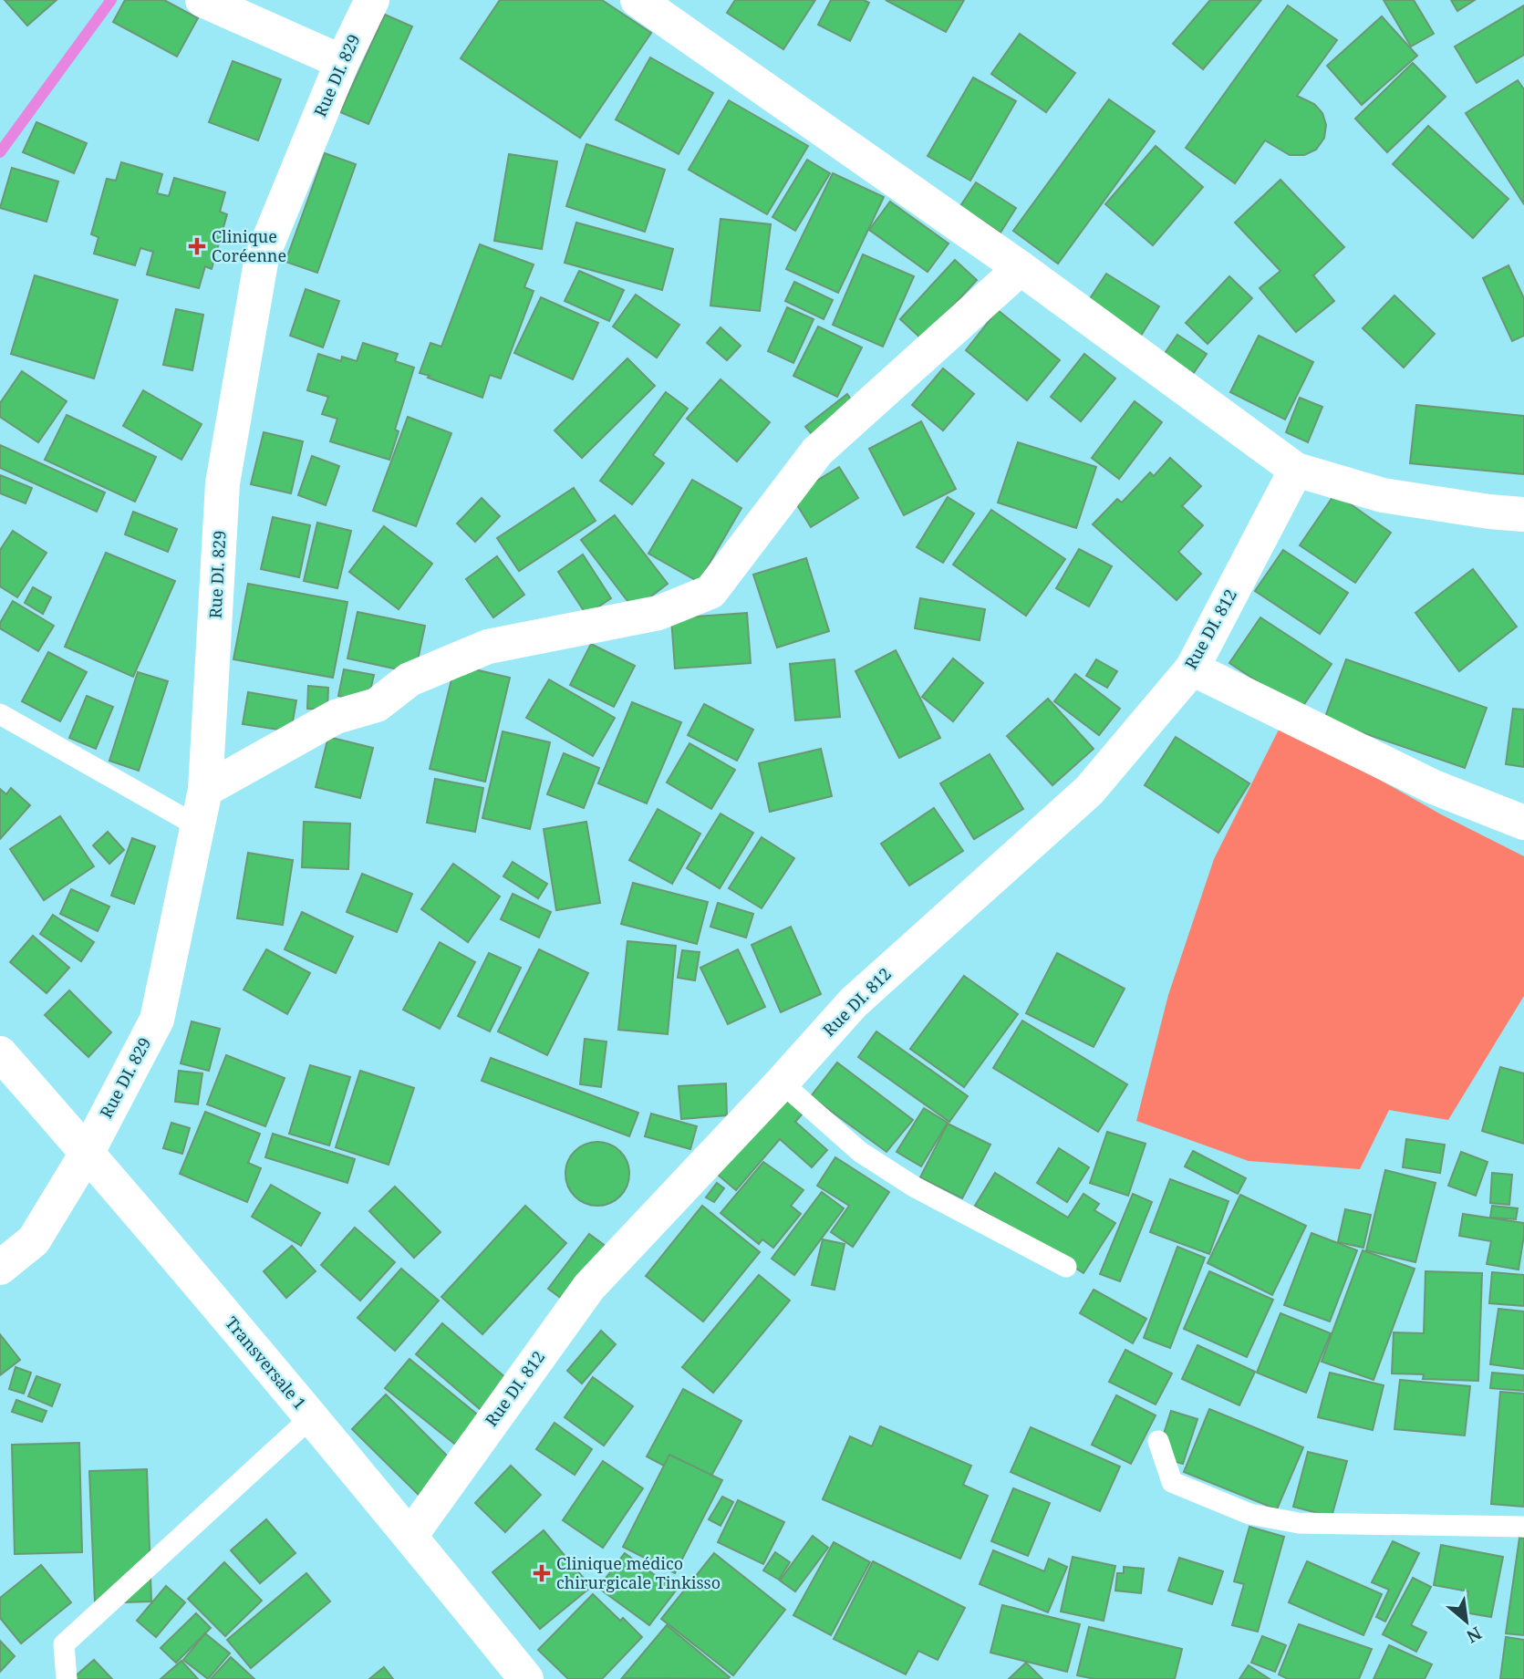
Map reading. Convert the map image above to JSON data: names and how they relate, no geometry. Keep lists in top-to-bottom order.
{
  "streets": {
    "street": ["Rue DI. 829", "Rue DI. 812", "Transversale 1"]
  },
  "crossings": [
    ["Rue DI. 829", "Transversale 1"],
    ["Rue DI. 812", "Transversale 1"]
  ],
  "places": {
    "health": ["Clinique Coréenne", "Clinique médico chirurgicale Tinkisso"]
  },
  "north": "bottom right"
}
